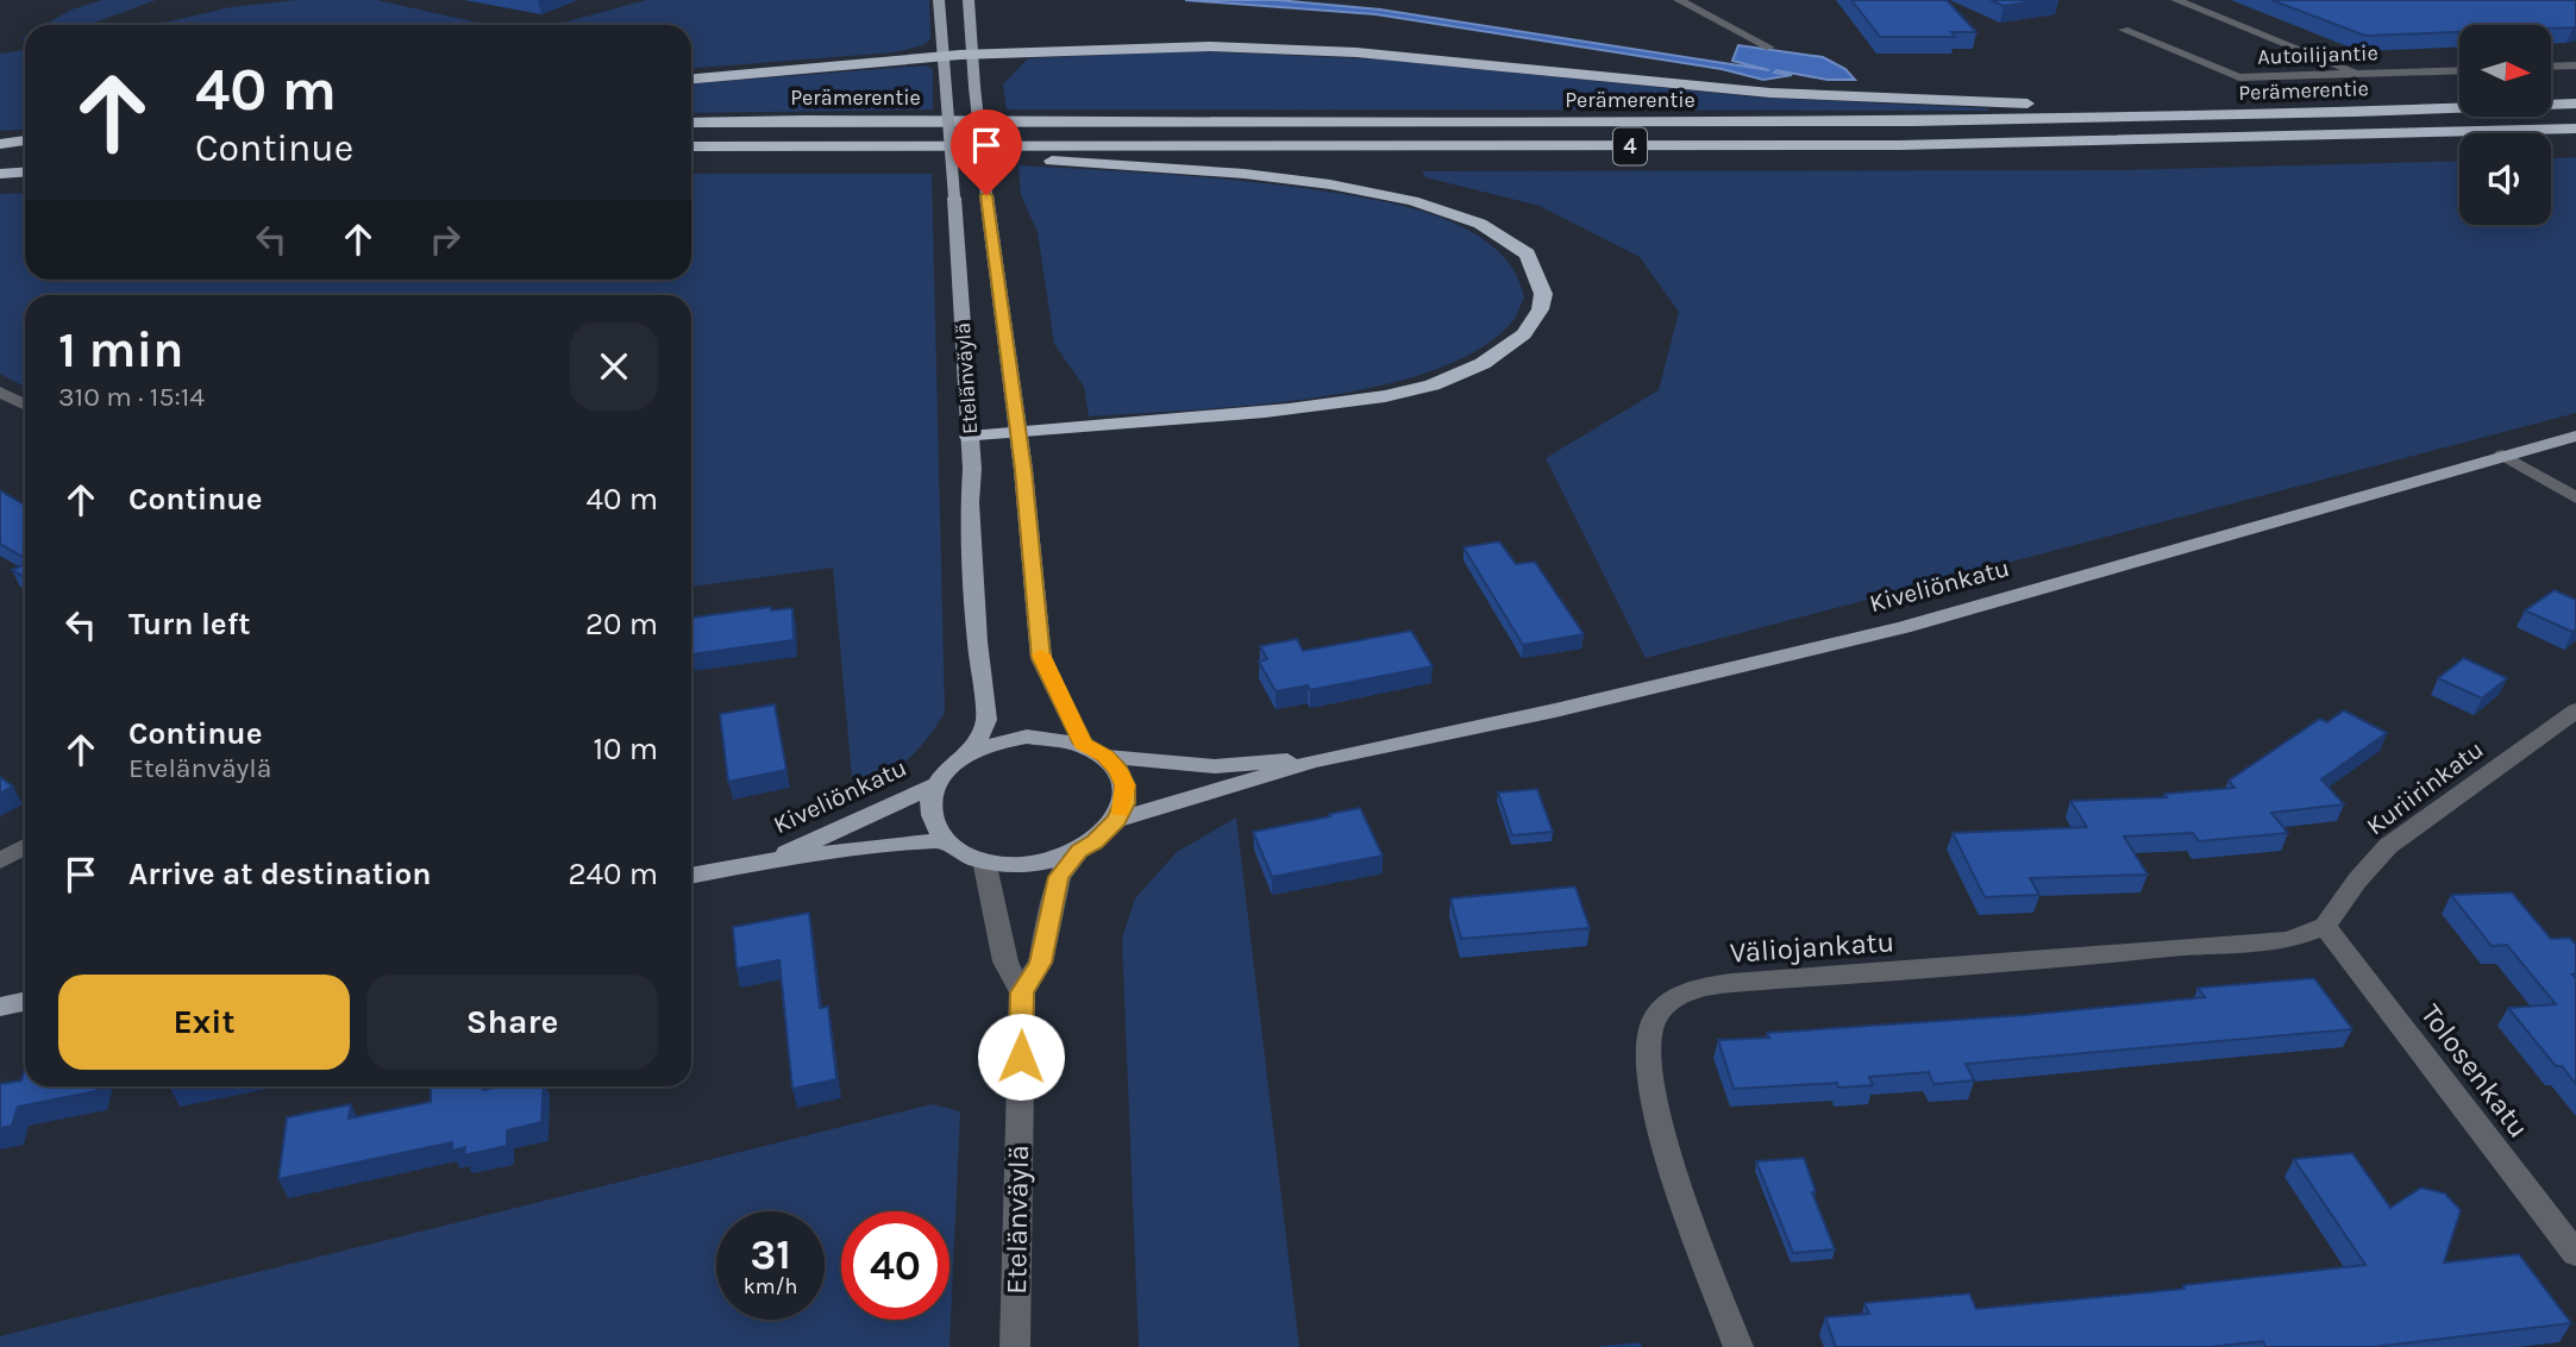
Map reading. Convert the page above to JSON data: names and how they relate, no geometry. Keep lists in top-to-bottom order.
{
  "streets": {
    "highway": ["Perämerentie", "4"],
    "main road": ["Etelänväylä", "Kiveliönkatu"],
    "street": [
      "Autoilijantie",
      "Kuriirinkatu",
      "Väliojankatu",
      "Tolosenkatu"
    ]
  },
  "crossings": [
    ["Etelänväylä", "Kiveliönkatu"],
    ["Kuriirinkatu", "Väliojankatu"],
    ["Kuriirinkatu", "Tolosenkatu"],
    ["Väliojankatu", "Tolosenkatu"]
  ],
  "north": "right",
  "page": {
    "turn": ["40 m", "Continue"],
    "heading": ["1 min", "310 m · 15:14"],
    "list": [
      {
        "name": "Continue",
        "value": "40 m"
      },
      {
        "name": "Turn left",
        "value": "20 m"
      },
      {
        "name": "Continue",
        "note": "Etelänväylä",
        "value": "10 m"
      },
      {
        "name": "Arrive at destination",
        "value": "240 m"
      }
    ],
    "buttons": ["Exit", "Share"],
    "speed": "31 km/h",
    "limit": "40"
  }
}
